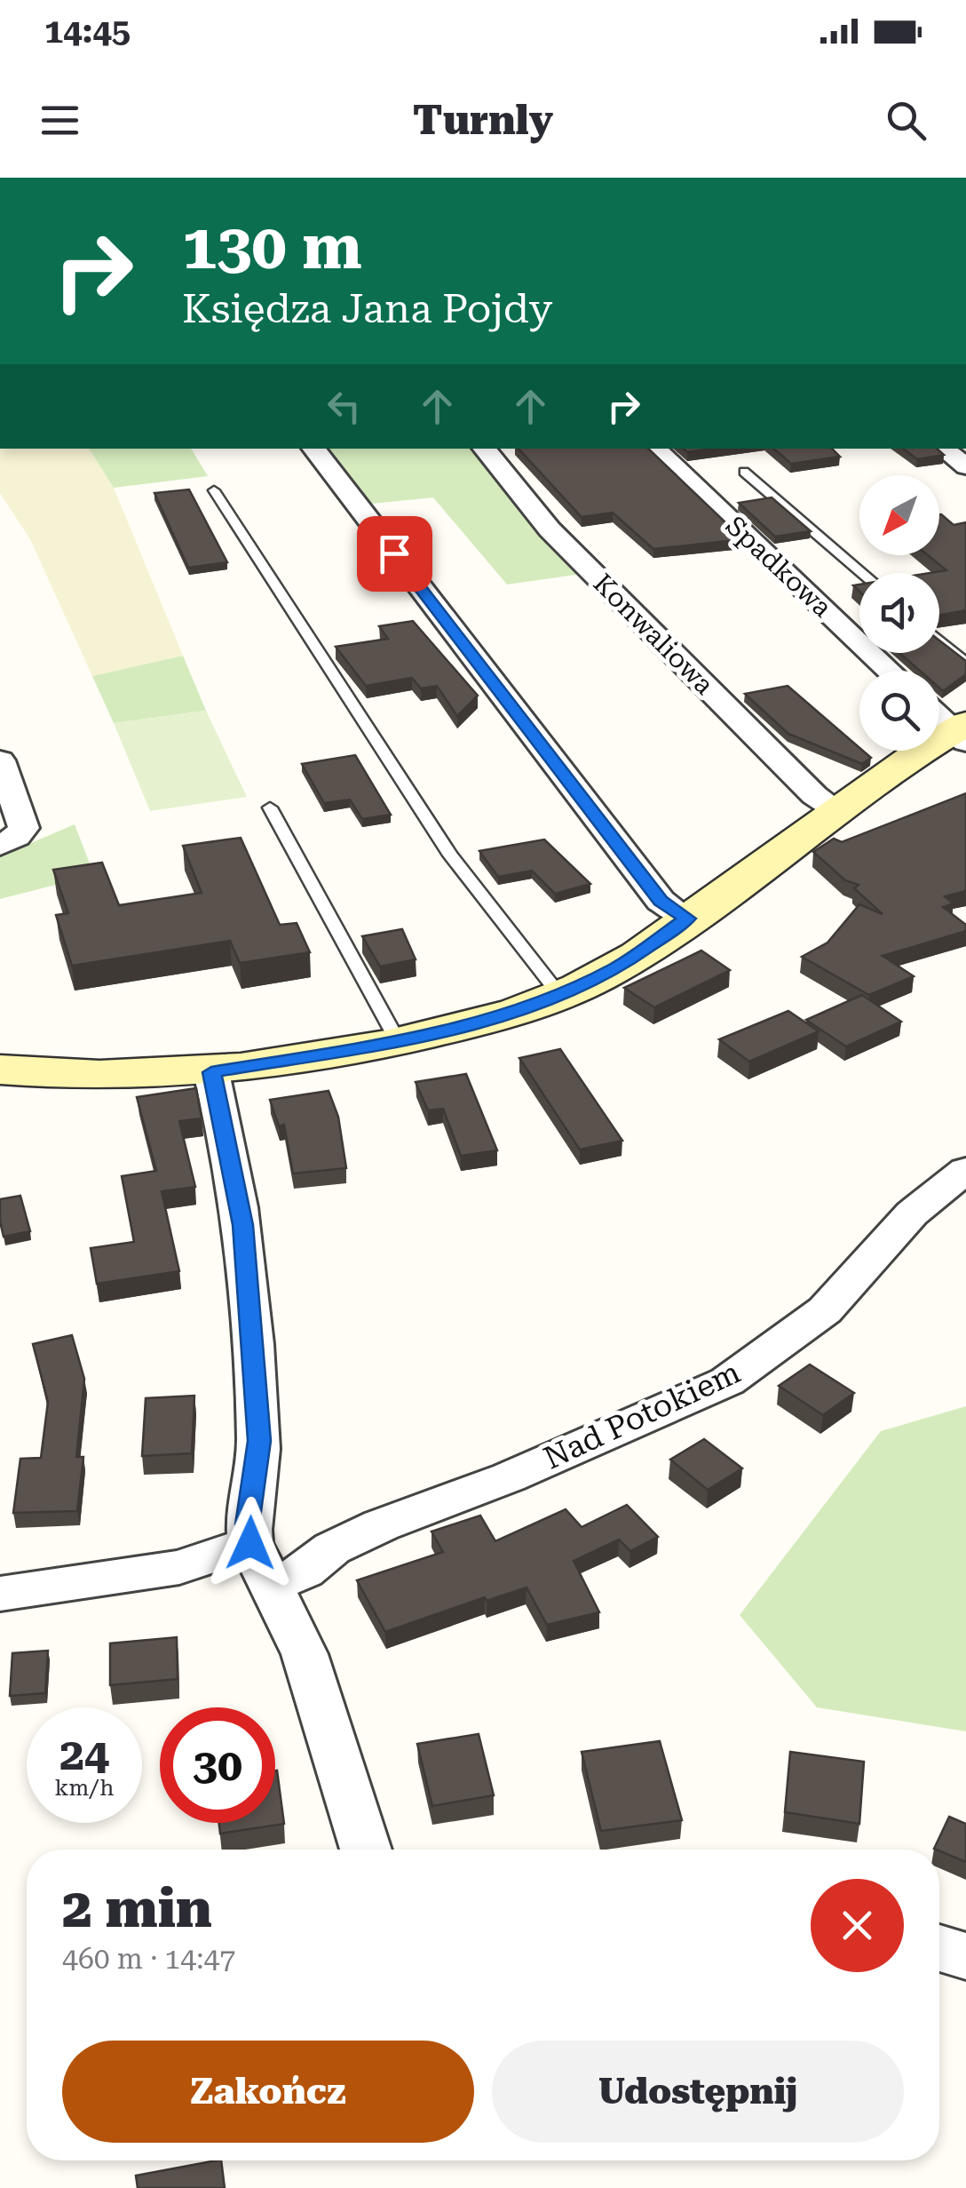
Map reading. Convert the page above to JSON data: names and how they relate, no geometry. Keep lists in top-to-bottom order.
{
  "streets": {
    "street": ["Spadkowa", "Konwaliowa", "Nad Potokiem"]
  },
  "north": "bottom left",
  "page": {
    "status": "14:45",
    "header": "Turnly",
    "turn": ["130 m", "Księdza Jana Pojdy"],
    "speed": "24 km/h",
    "limit": "30",
    "heading": ["2 min", "460 m · 14:47"],
    "buttons": ["Zakończ", "Udostępnij"]
  }
}
